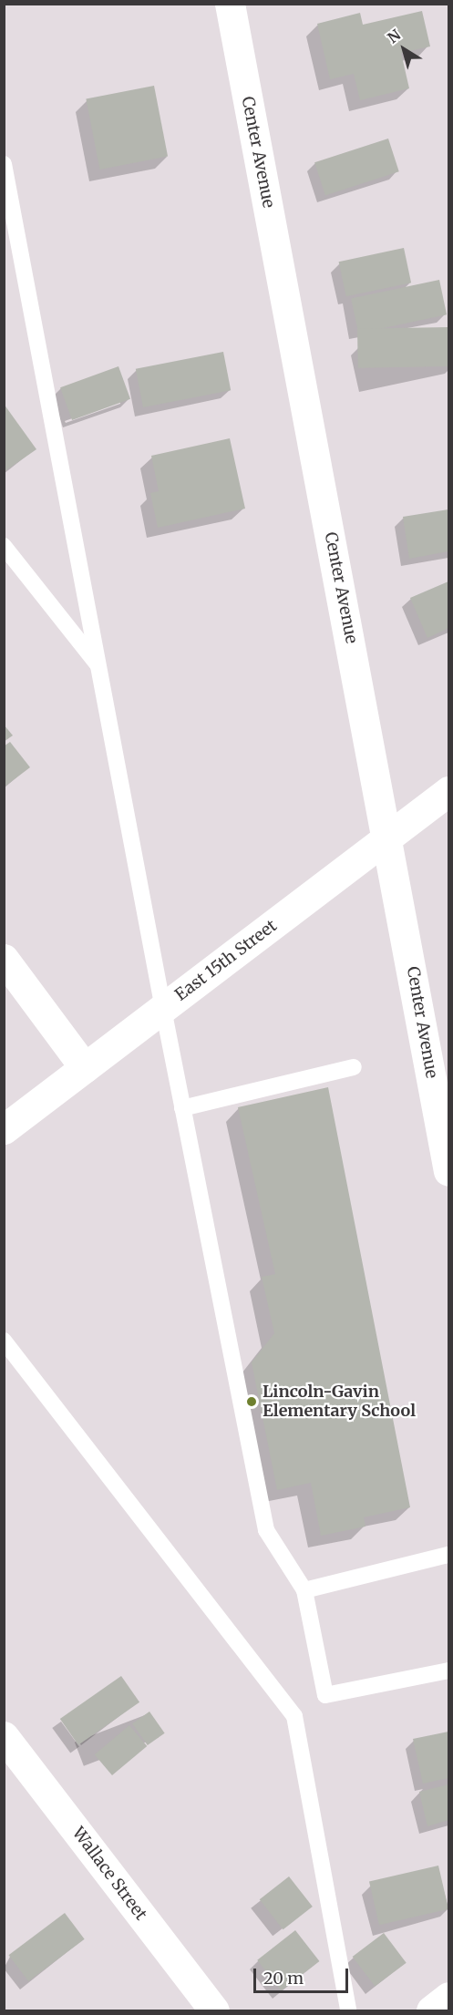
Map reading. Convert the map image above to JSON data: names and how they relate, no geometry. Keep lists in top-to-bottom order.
{
  "streets": {
    "street": ["Center Avenue", "East 15th Street", "Wallace Street"]
  },
  "crossings": [
    ["Center Avenue", "East 15th Street"]
  ],
  "places": ["Lincoln-Gavin Elementary School"],
  "scale_bar": "20 m",
  "north": "top left"
}
